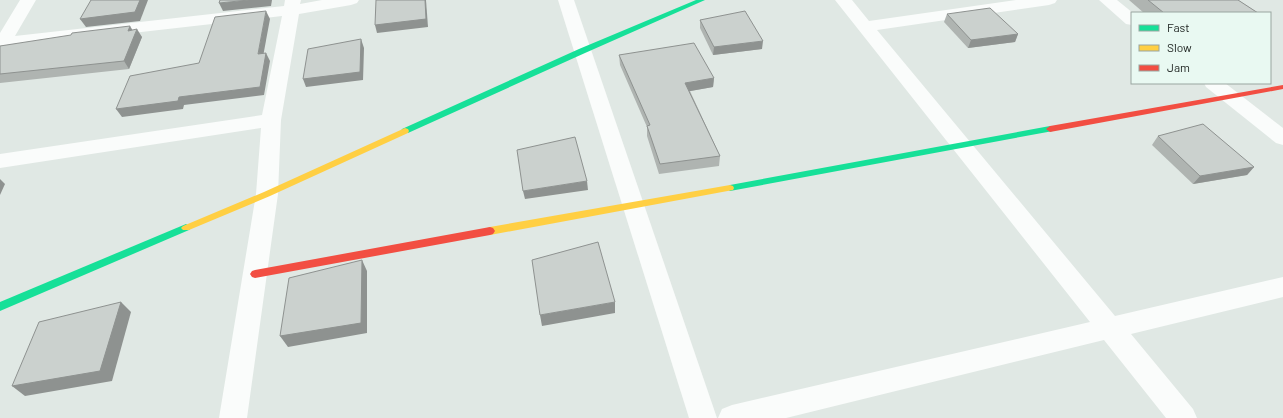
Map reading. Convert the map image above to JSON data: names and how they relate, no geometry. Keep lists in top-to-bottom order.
{
  "legend": ["Fast", "Slow", "Jam"]
}
